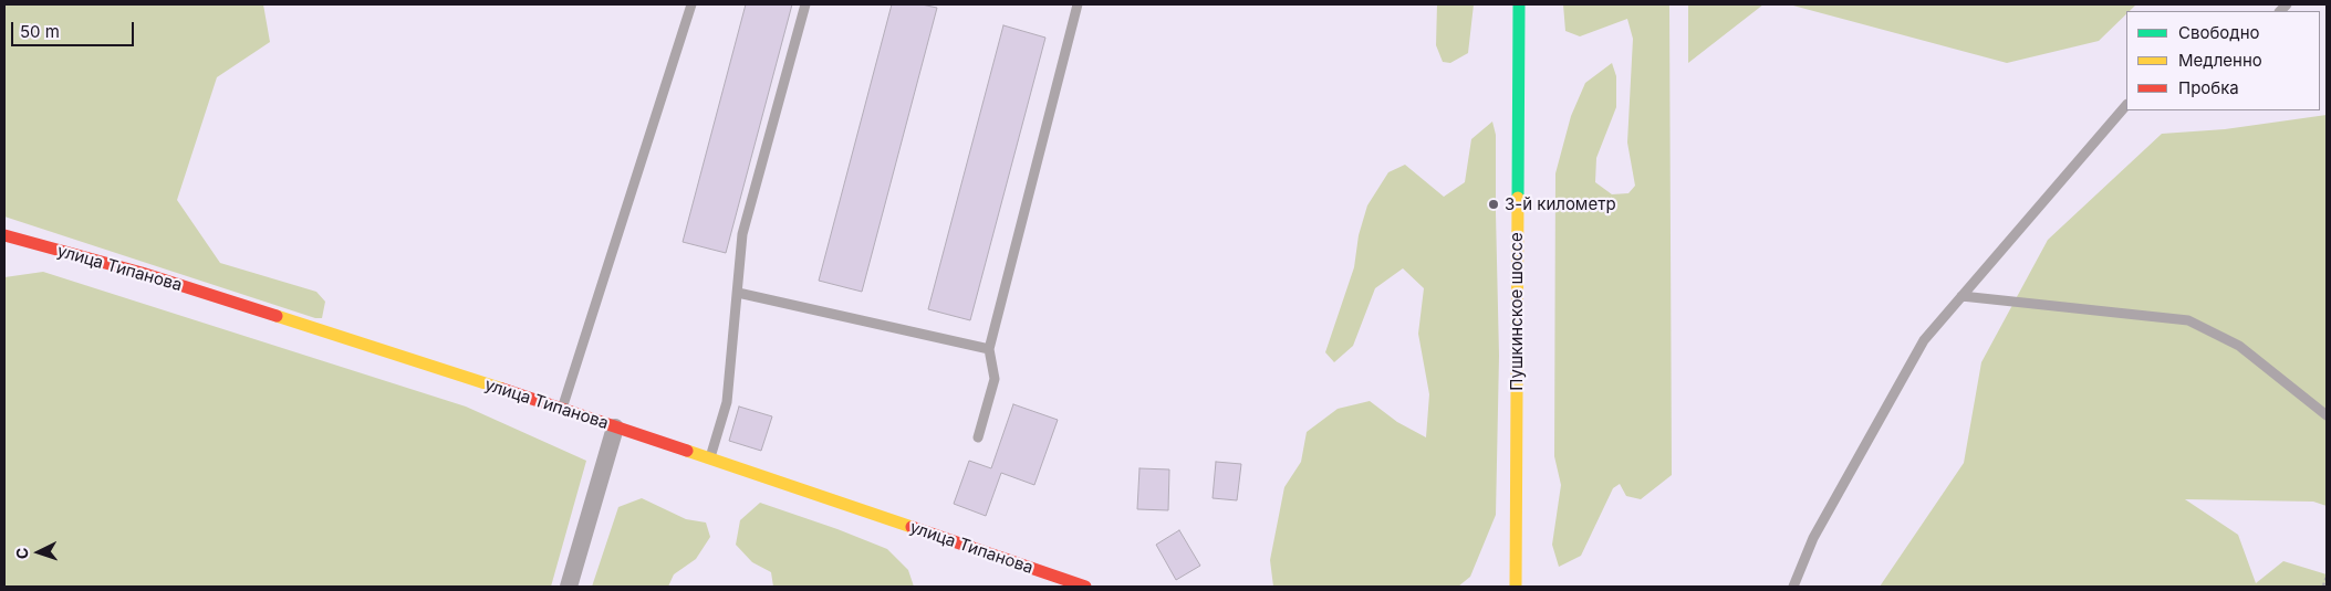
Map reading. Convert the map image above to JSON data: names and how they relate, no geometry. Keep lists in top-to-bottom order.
{
  "streets": {
    "street": ["улица Типанова", "Пушкинское шоссе"]
  },
  "places": ["3-й километр"],
  "legend": ["Свободно", "Медленно", "Пробка"],
  "scale_bar": "50 m",
  "north": "left"
}
